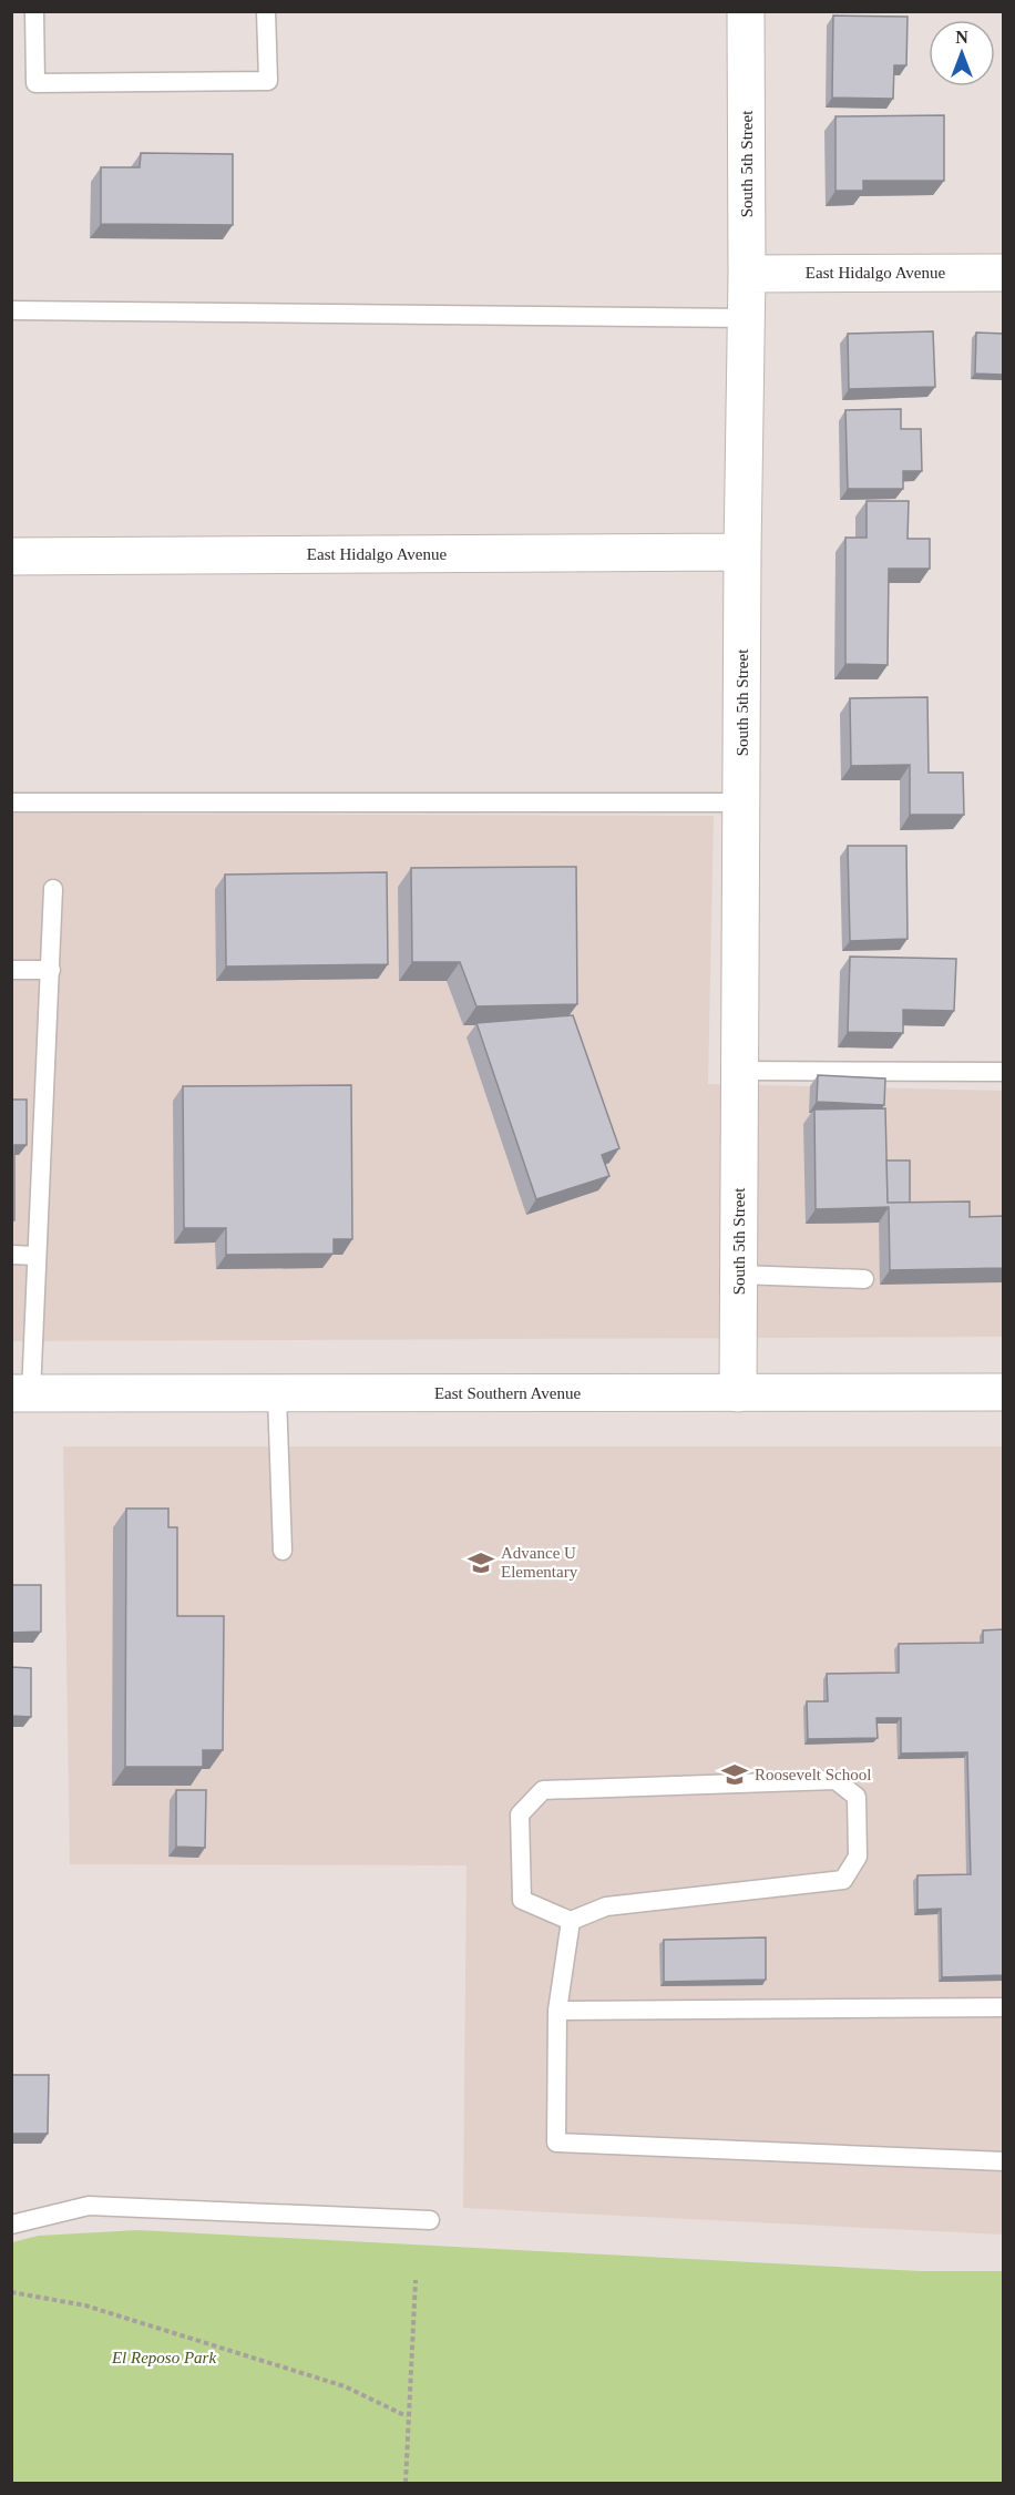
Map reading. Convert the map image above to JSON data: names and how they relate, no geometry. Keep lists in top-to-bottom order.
{
  "streets": {
    "street": ["South 5th Street", "East Hidalgo Avenue", "East Southern Avenue"]
  },
  "crossings": [
    ["South 5th Street", "East Hidalgo Avenue"],
    ["South 5th Street", "East Southern Avenue"]
  ],
  "parks": ["El Reposo Park"],
  "places": {
    "school or university": ["Advance U Elementary", "Roosevelt School"]
  },
  "north": "top"
}
